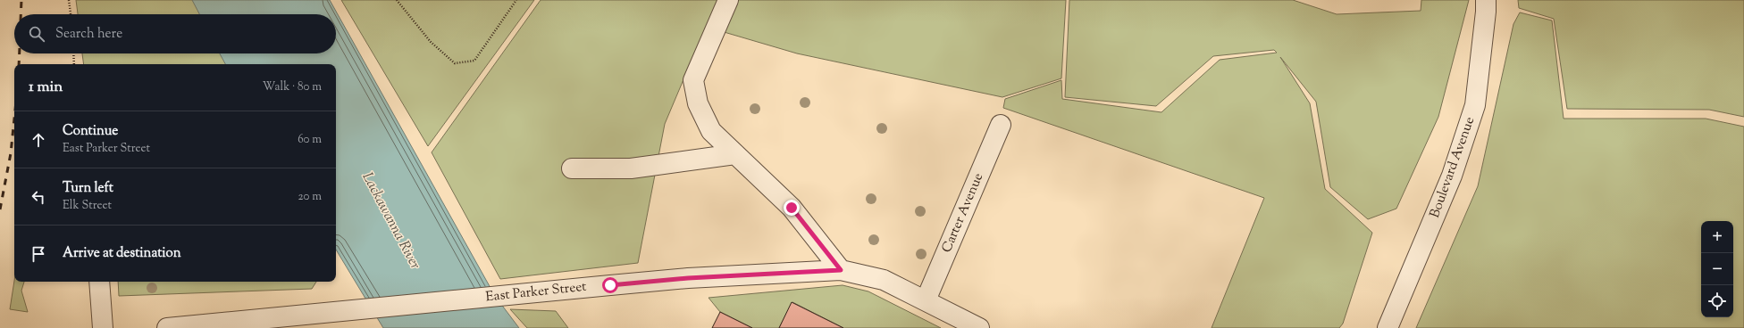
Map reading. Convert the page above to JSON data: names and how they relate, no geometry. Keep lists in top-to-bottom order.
{
  "streets": {
    "street": ["Boulevard Avenue", "Carter Avenue", "East Parker Street"]
  },
  "crossings": [
    ["Carter Avenue", "East Parker Street"]
  ],
  "water": ["Lackawanna River"],
  "page": {
    "search": "Search here",
    "heading": ["1 min", "Walk · 80 m"],
    "list": [
      ["Continue", "East Parker Street", "60 m"],
      ["Turn left", "Elk Street", "20 m"],
      "Arrive at destination"
    ],
    "map_buttons": ["+", "−"]
  }
}
